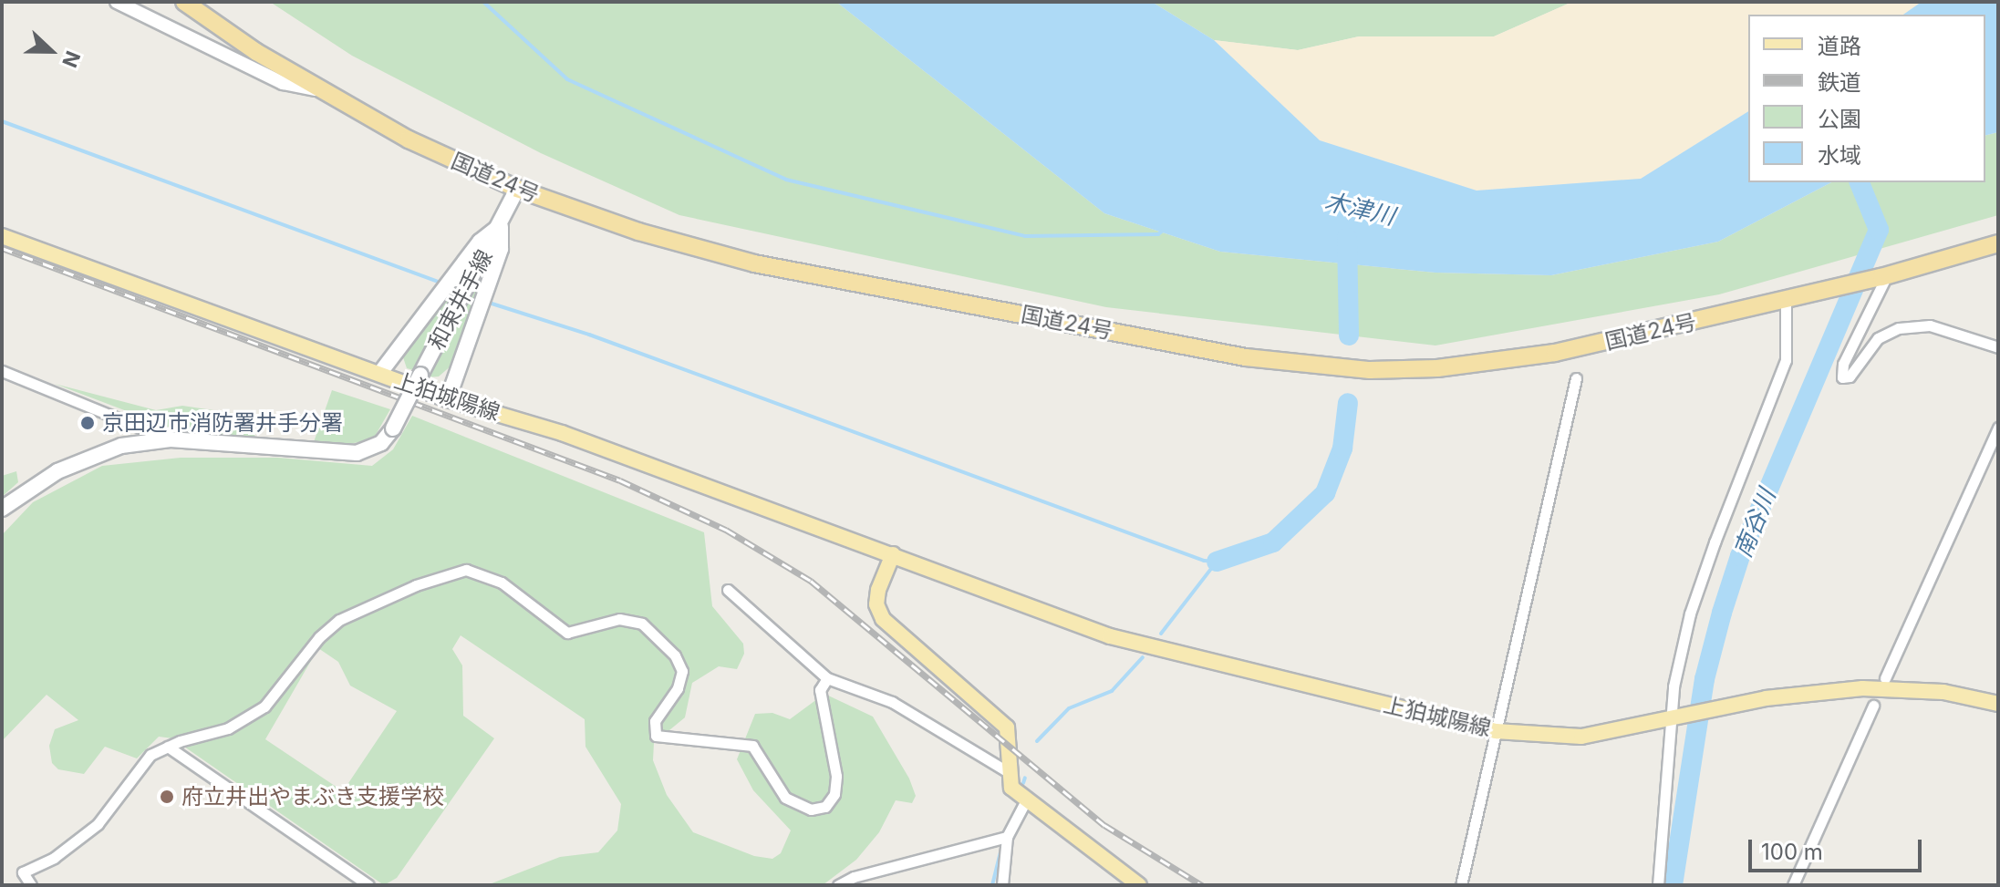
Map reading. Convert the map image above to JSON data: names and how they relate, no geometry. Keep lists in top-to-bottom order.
{
  "streets": {
    "highway": ["国道24号"],
    "main road": ["和束井手線", "上狛城陽線"]
  },
  "crossings": [
    ["国道24号", "和束井手線"]
  ],
  "water": ["木津川", "南谷川"],
  "places": ["京田辺市消防署井手分署", "府立井出やまぶき支援学校"],
  "legend": [
    "道路",
    "鉄道",
    "公園",
    "水域"
  ],
  "scale_bar": "100 m",
  "north": "right"
}
